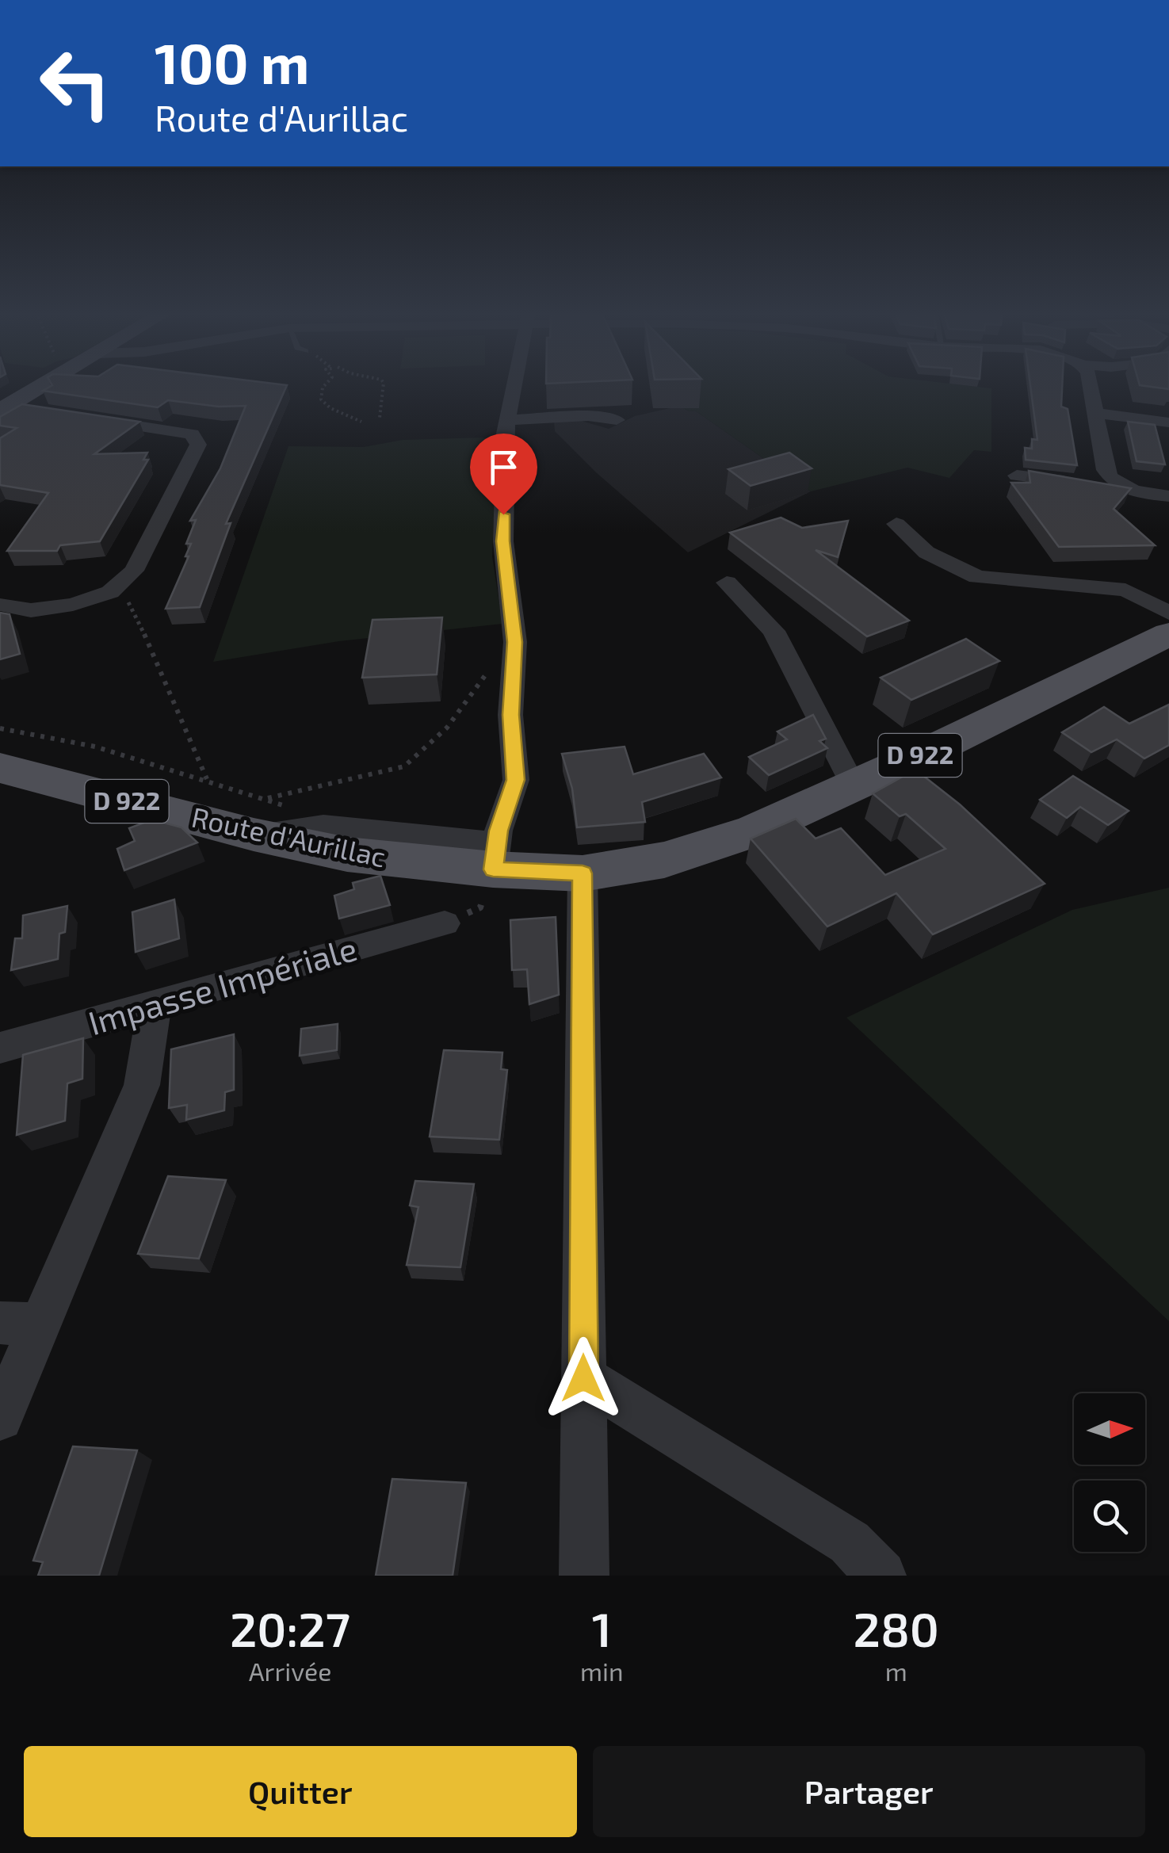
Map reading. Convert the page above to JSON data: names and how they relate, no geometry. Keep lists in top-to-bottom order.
{
  "streets": {
    "main road": ["D 922", "Route d'Aurillac"],
    "street": ["Impasse Impériale"]
  },
  "crossings": [
    ["D 922", "Route d'Aurillac"]
  ],
  "north": "right",
  "page": {
    "turn": ["100 m", "Route d'Aurillac"],
    "eta": [
      "20:27",
      "Arrivée",
      "1",
      "min",
      "280",
      "m"
    ],
    "buttons": ["Quitter", "Partager"]
  }
}
